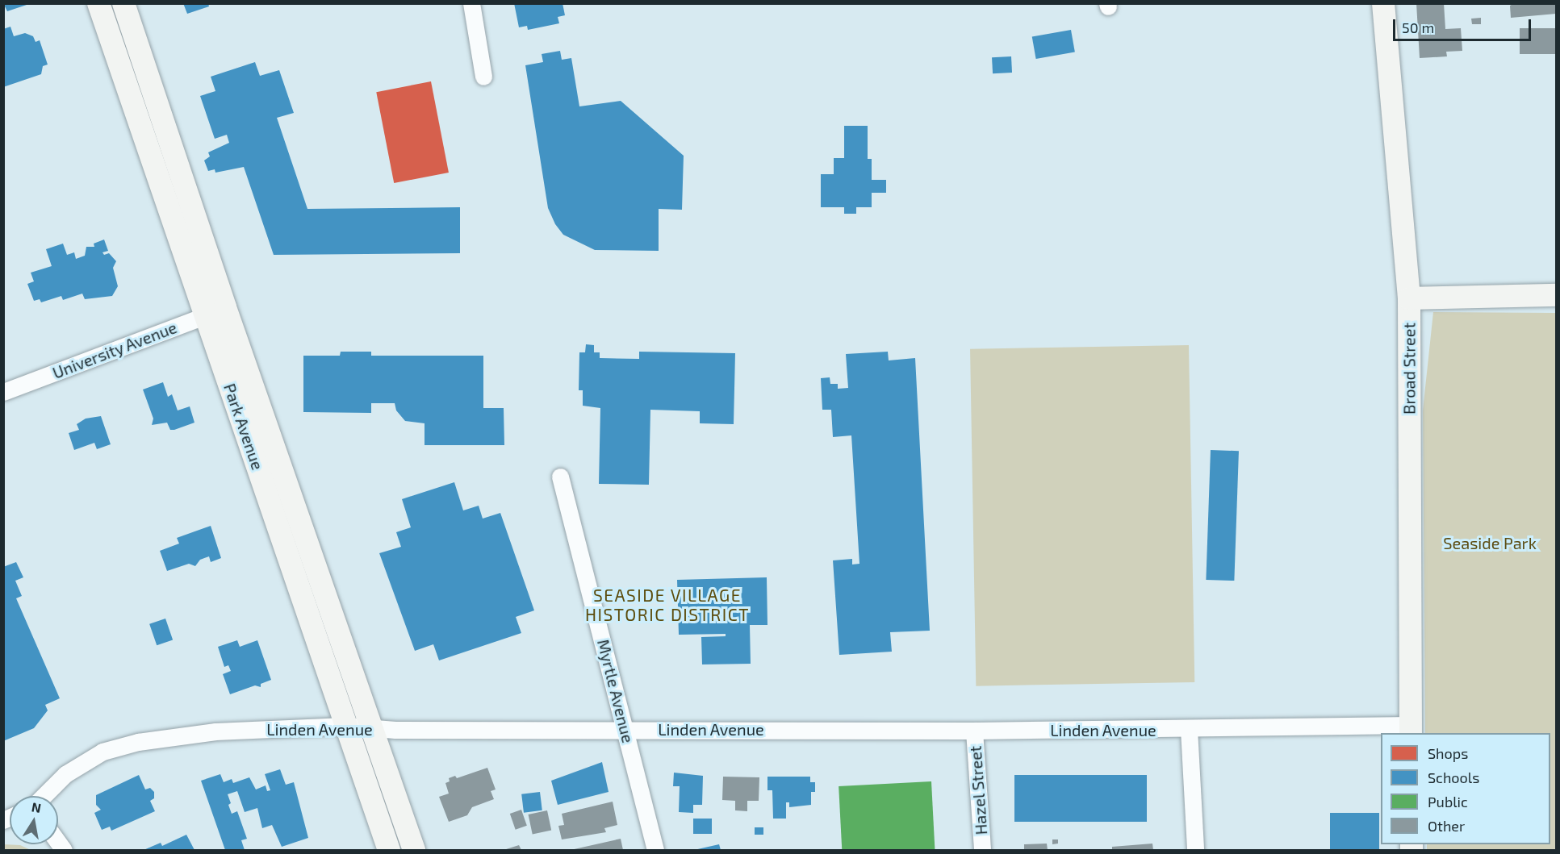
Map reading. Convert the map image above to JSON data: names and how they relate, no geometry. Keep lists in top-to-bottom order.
{
  "streets": {
    "street": [
      "University Avenue",
      "Broad Street",
      "Park Avenue",
      "Myrtle Avenue",
      "Linden Avenue",
      "Hazel Street"
    ]
  },
  "crossings": [
    ["University Avenue", "Park Avenue"],
    ["Broad Street", "Linden Avenue"],
    ["Park Avenue", "Linden Avenue"],
    ["Myrtle Avenue", "Linden Avenue"],
    ["Linden Avenue", "Hazel Street"]
  ],
  "districts": ["SEASIDE VILLAGE HISTORIC DISTRICT"],
  "parks": ["Seaside Park"],
  "legend": [
    "Shops",
    "Schools",
    "Public",
    "Other"
  ],
  "scale_bar": "50 m",
  "north": "top"
}
